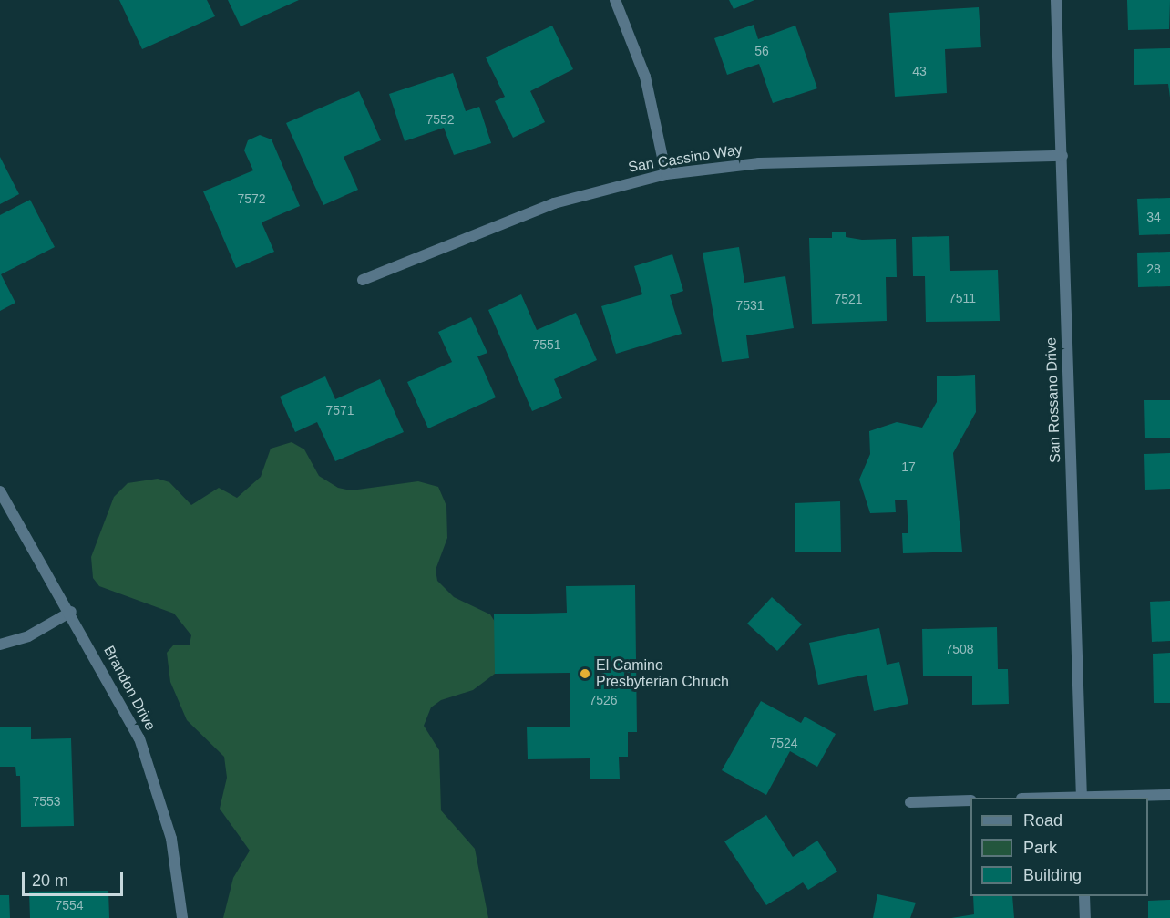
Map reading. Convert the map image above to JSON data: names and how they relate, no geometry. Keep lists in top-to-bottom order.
{
  "streets": {
    "street": ["San Cassino Way", "San Rossano Drive", "Brandon Drive"]
  },
  "crossings": [
    ["San Cassino Way", "San Rossano Drive"]
  ],
  "places": ["El Camino Presbyterian Chruch"],
  "house_numbers": [
    "56",
    "43",
    "7552",
    "7572",
    "34",
    "28",
    "7511",
    "7521",
    "7531",
    "7551",
    "7571",
    "17",
    "7508",
    "7526",
    "7524",
    "7553",
    "7554"
  ],
  "legend": ["Road", "Park", "Building"],
  "scale_bar": "20 m"
}
